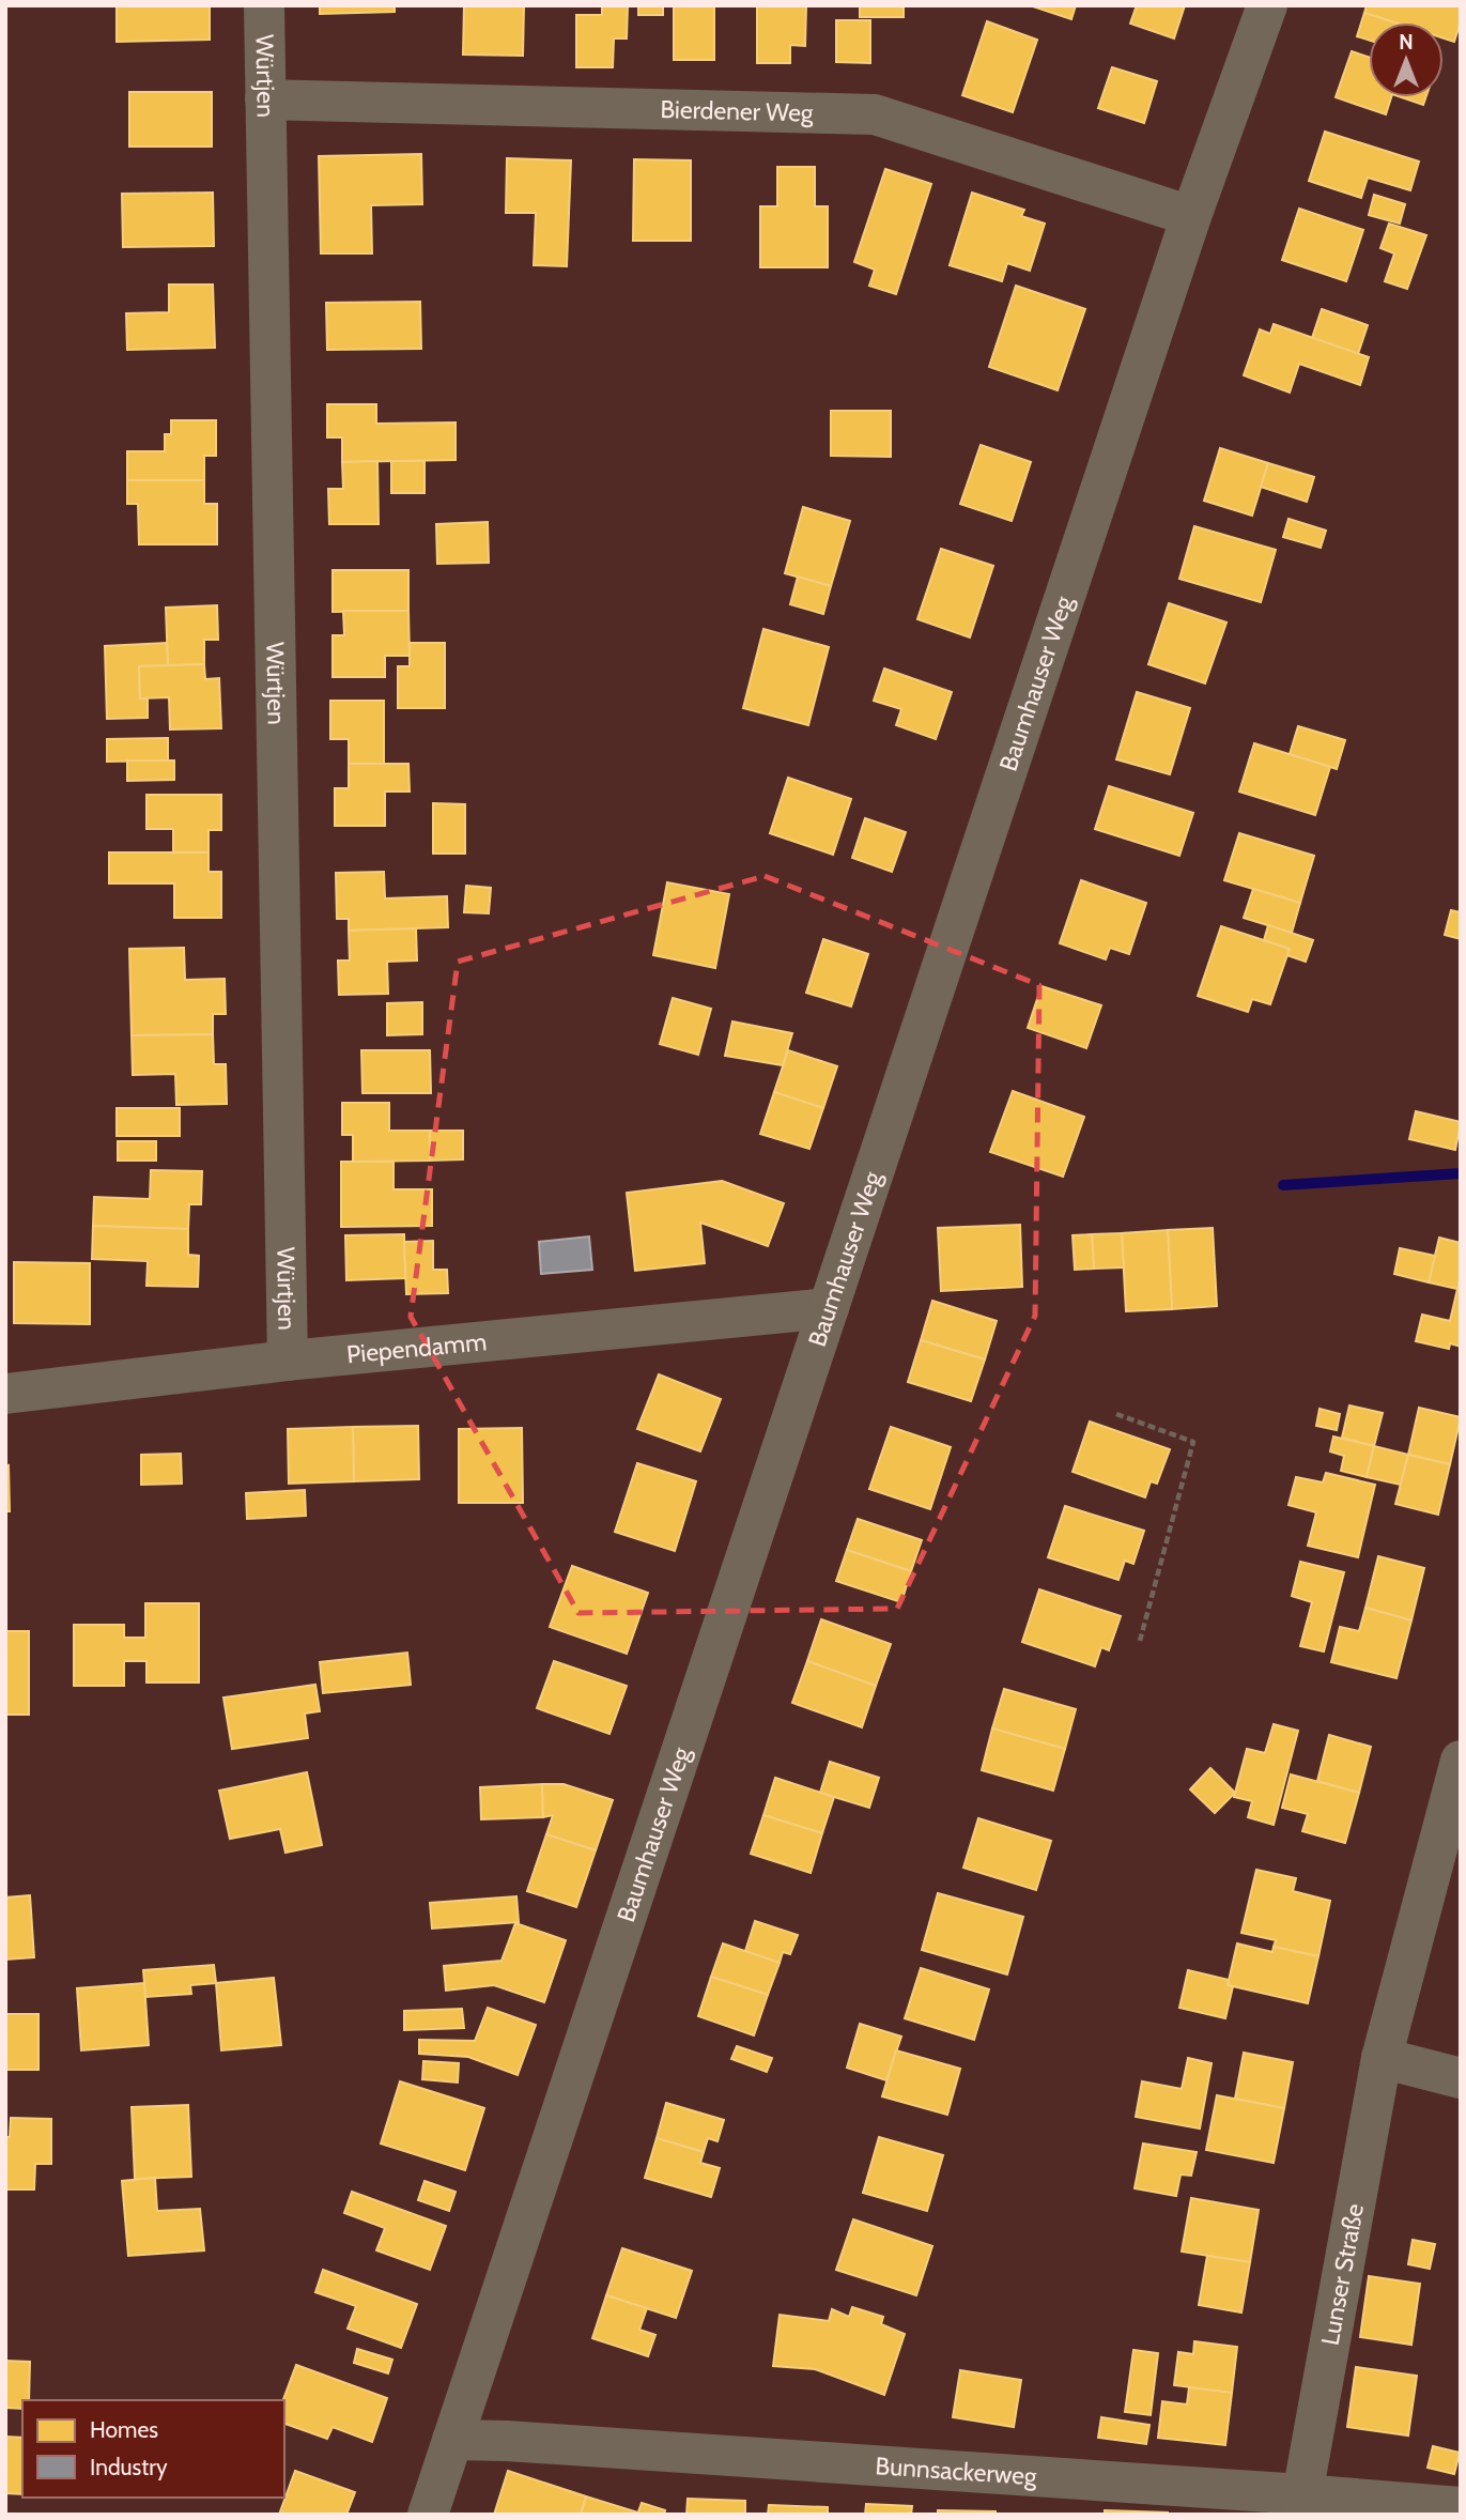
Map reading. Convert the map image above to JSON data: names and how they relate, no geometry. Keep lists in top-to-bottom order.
{
  "streets": {
    "street": [
      "Würtjen",
      "Bierdener Weg",
      "Baumhauser Weg",
      "Piependamm",
      "Lunser Straße",
      "Bunnsackerweg"
    ]
  },
  "crossings": [
    ["Würtjen", "Bierdener Weg"],
    ["Würtjen", "Piependamm"],
    ["Bierdener Weg", "Baumhauser Weg"],
    ["Baumhauser Weg", "Piependamm"],
    ["Baumhauser Weg", "Bunnsackerweg"],
    ["Lunser Straße", "Bunnsackerweg"]
  ],
  "legend": ["Homes", "Industry"],
  "north": "top"
}
